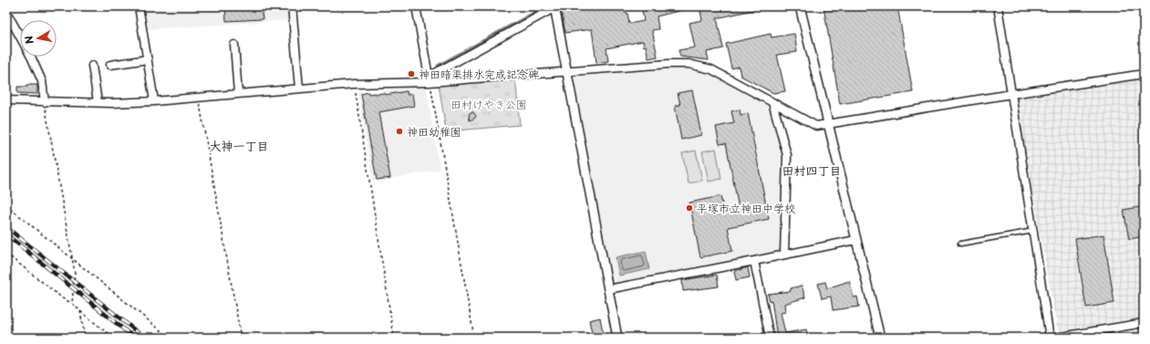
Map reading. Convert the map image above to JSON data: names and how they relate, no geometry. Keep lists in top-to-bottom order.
{
  "districts": ["大神一丁目", "田村四丁目"],
  "parks": ["田村けやき公園"],
  "places": ["神田暗渠排水完成記念碑", "神田幼稚園", "平塚市立神田中学校"],
  "north": "left"
}
